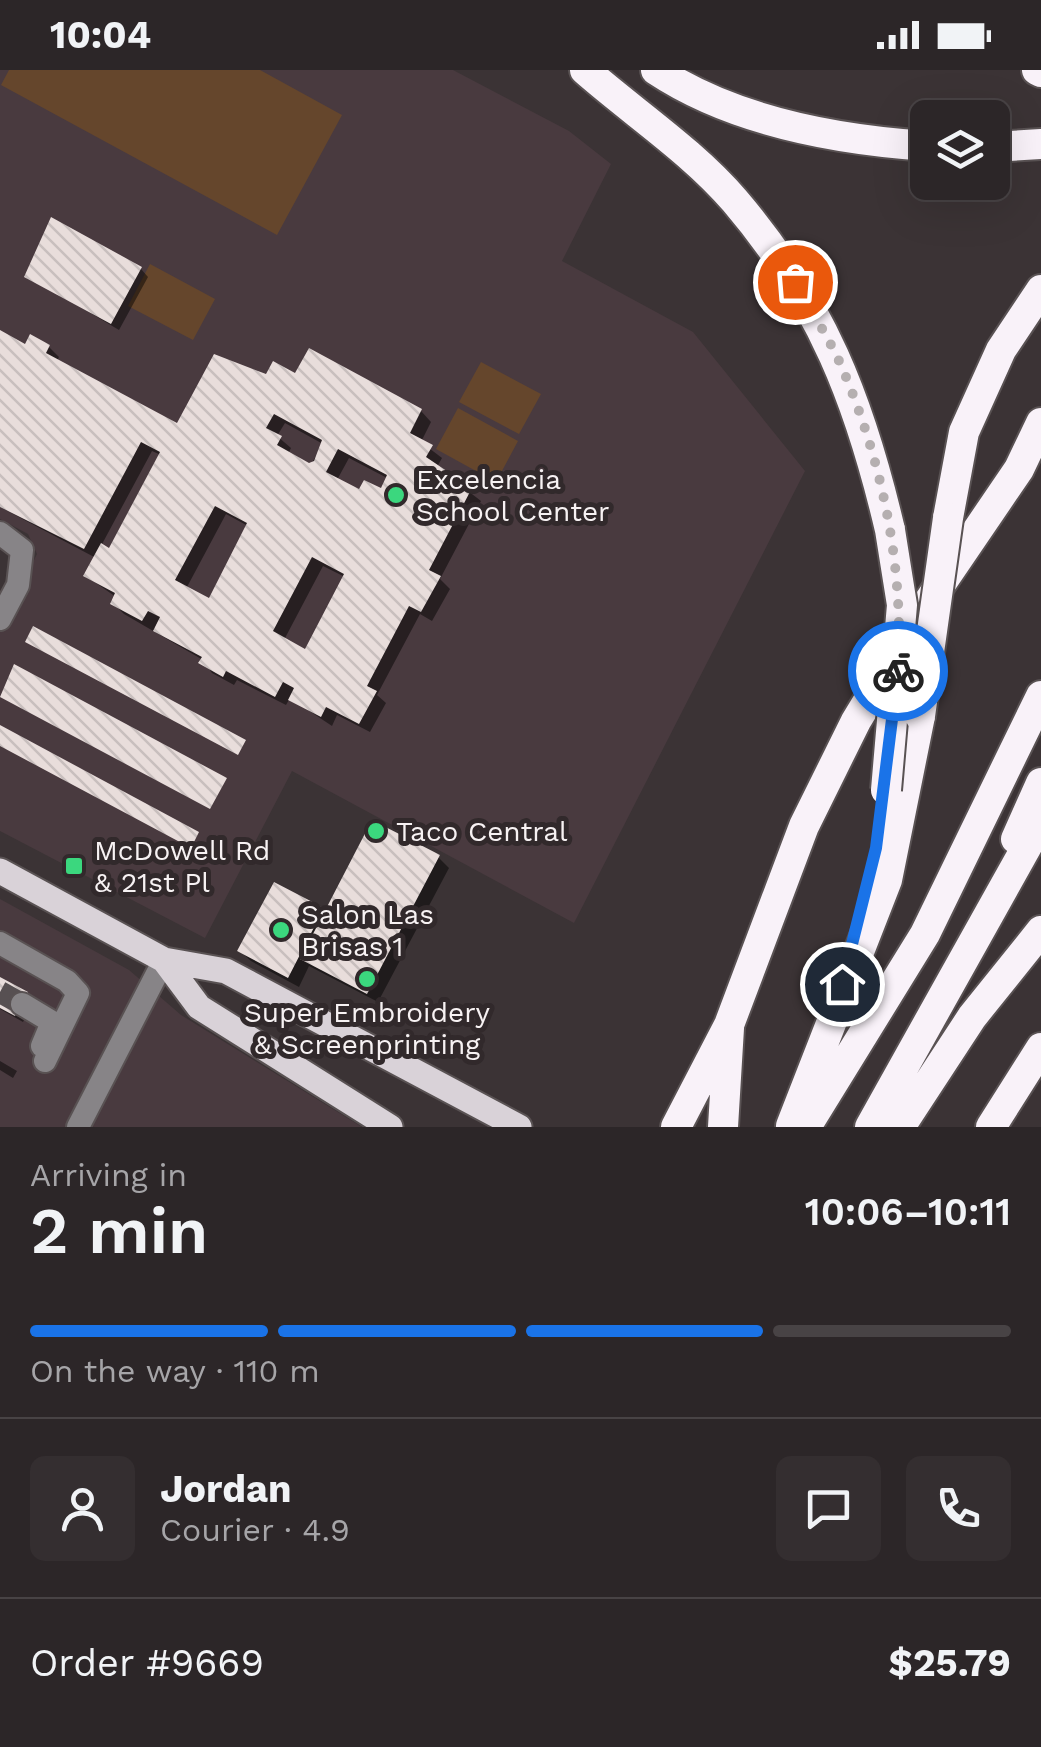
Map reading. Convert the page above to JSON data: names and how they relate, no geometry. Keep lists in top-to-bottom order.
{
  "places": {
    "other": [
      "Excelencia School Center",
      "Taco Central",
      "Salon Las Brisas 1",
      "Super Embroidery & Screenprinting"
    ],
    "transit": ["McDowell Rd & 21st Pl"]
  },
  "page": {
    "status": "10:04",
    "heading": ["2 min", "Arriving in", "10:06–10:11"],
    "panel": [
      "Jordan",
      "Courier · 4.9",
      "Order #9669",
      "$25.79"
    ],
    "bar": "On the way · 110 m"
  }
}
